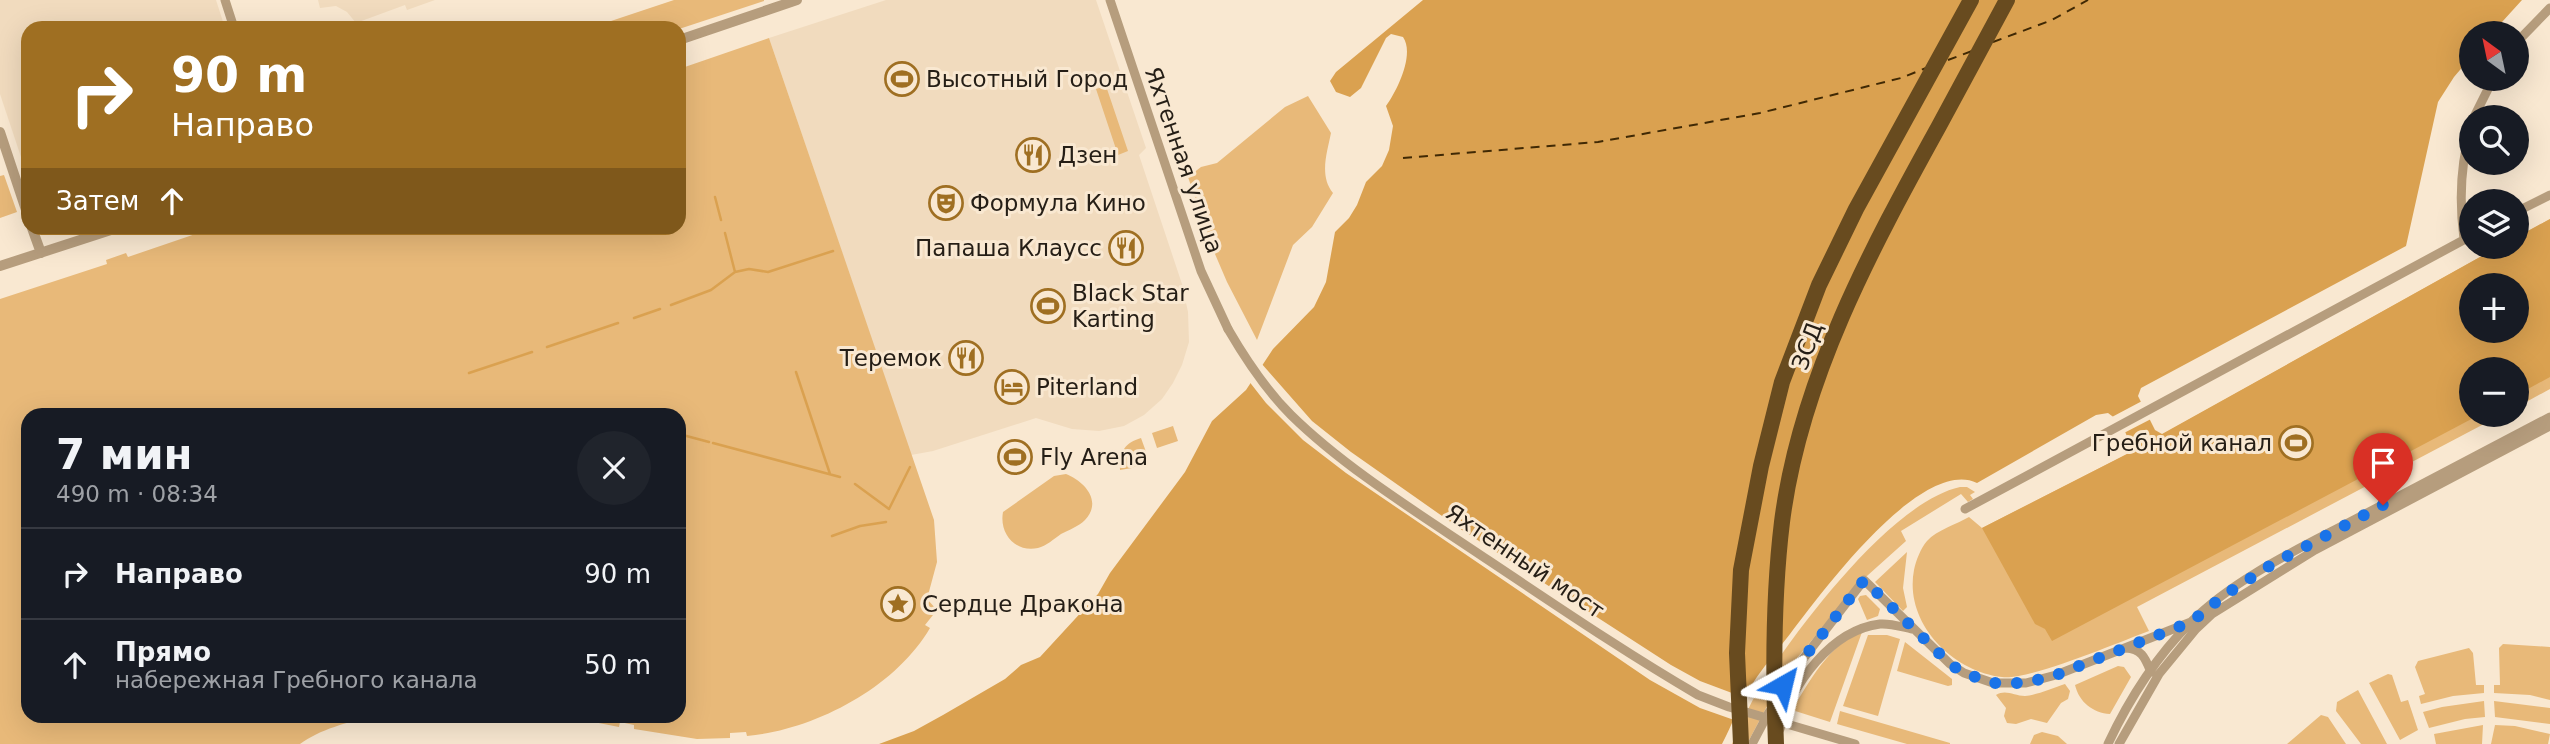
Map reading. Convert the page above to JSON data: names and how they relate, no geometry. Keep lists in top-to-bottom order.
{
  "streets": {
    "highway": ["ЗСД"],
    "street": ["Яхтенная улица", "Яхтенный мост"]
  },
  "crossings": [
    ["Яхтенная улица", "Яхтенный мост"]
  ],
  "places": {
    "sports": [
      "Высотный Город",
      "Black Star Karting",
      "Гребной канал",
      "Fly Arena"
    ],
    "restaurant": ["Дзен", "Папаша Клаусс", "Теремок"],
    "theatre": ["Формула Кино"],
    "hotel": ["Piterland"],
    "place": ["Сердце Дракона"]
  },
  "north": "top left",
  "page": {
    "map_buttons": ["+", "−"],
    "turn": ["90 m", "Направо"],
    "then": "Затем",
    "heading": ["7 мин", "490 m · 08:34"],
    "list": [
      {
        "name": "Направо",
        "value": "90 m"
      },
      {
        "name": "Прямо",
        "note": "набережная Гребного канала",
        "value": "50 m"
      }
    ]
  }
}
